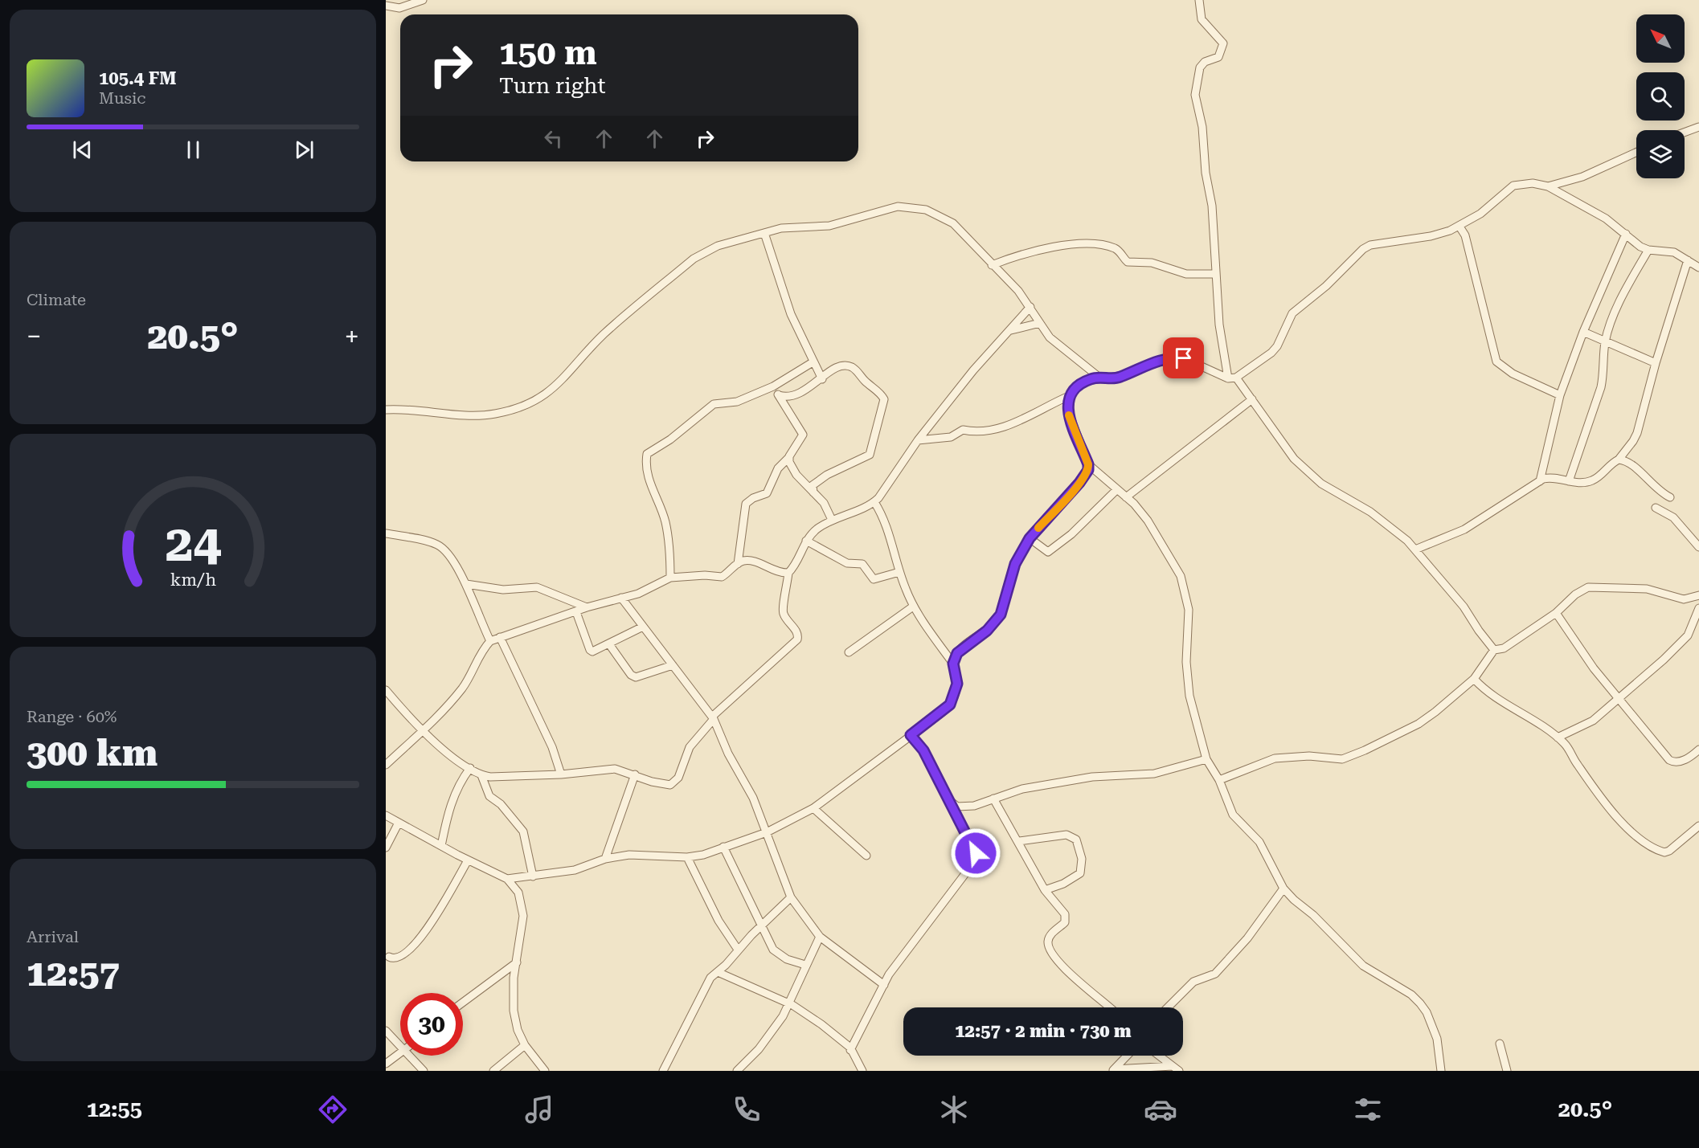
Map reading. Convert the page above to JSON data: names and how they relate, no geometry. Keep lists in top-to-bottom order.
{
  "north": "top left",
  "page": {
    "turn": ["150 m", "Turn right"],
    "song": ["105.4 FM", "Music"],
    "tile": [
      "Climate",
      ["Range · 60%", "300 km"],
      ["Arrival", "12:57"]
    ],
    "heat": ["−", "20.5°", "+"],
    "limit": "30",
    "trip": "12:57 · 2 min · 730 m",
    "tabs": ["12:55", "20.5°"],
    "gauge": ["24", "km/h"]
  }
}
